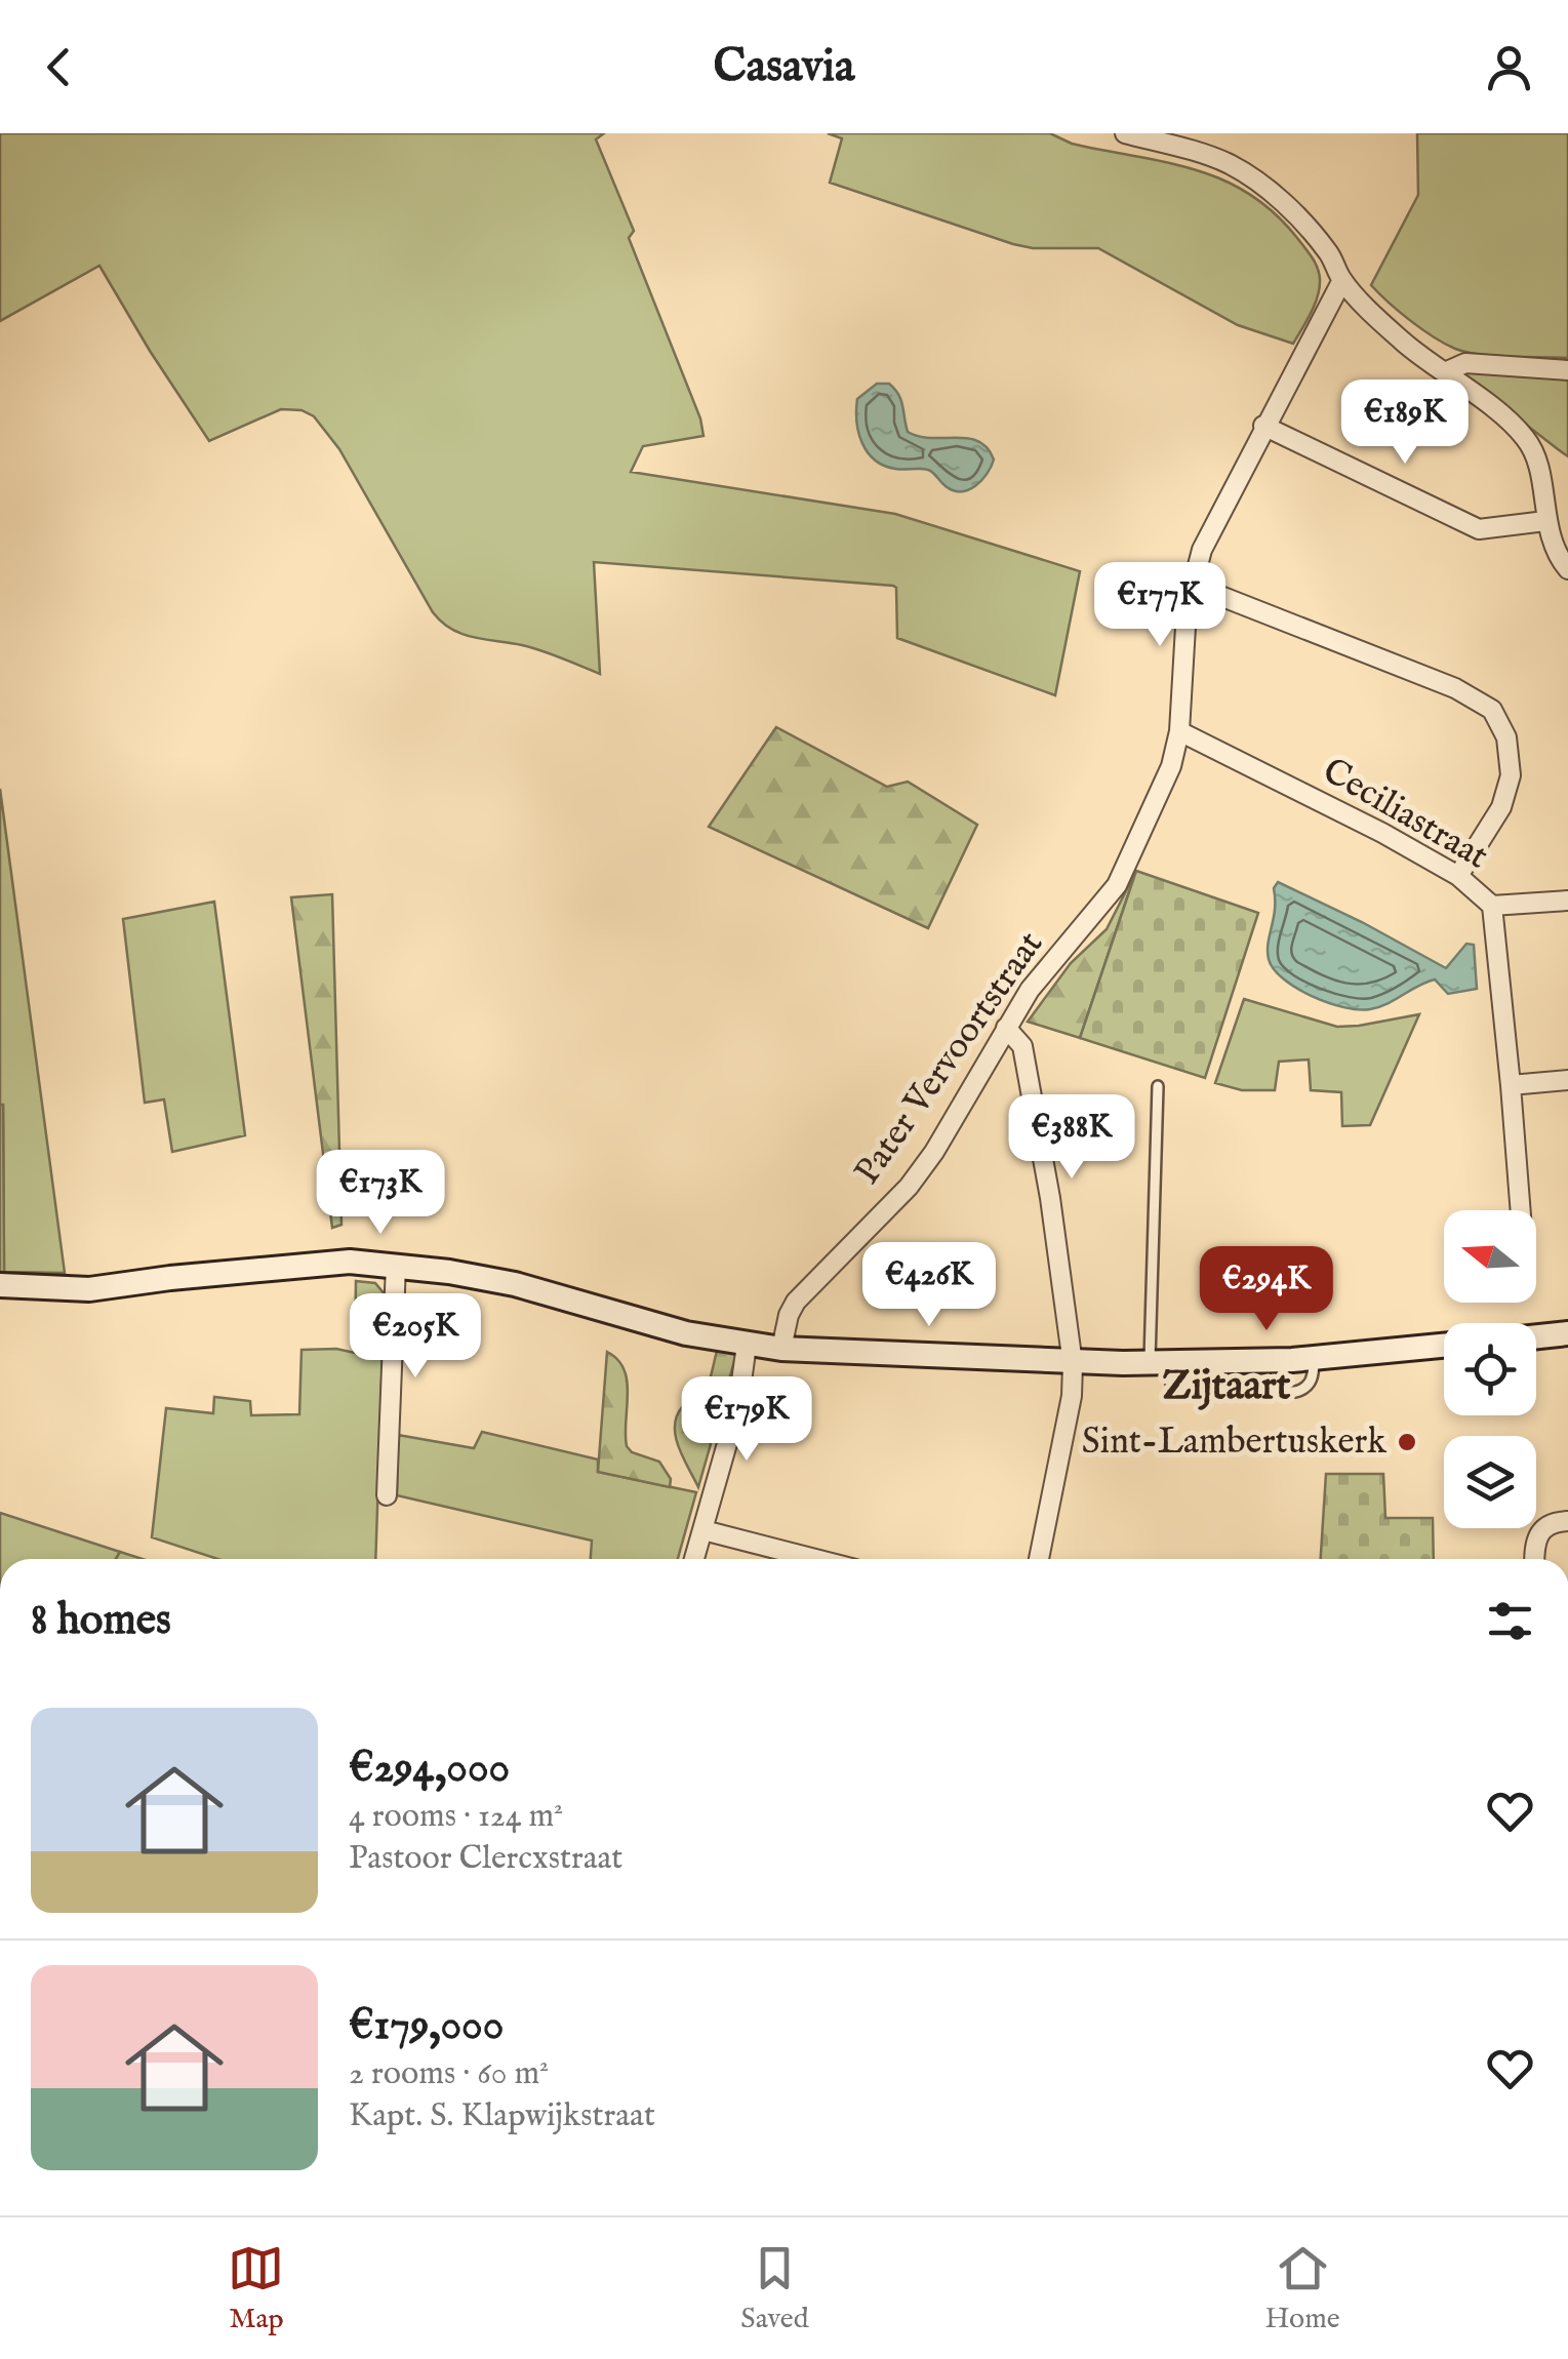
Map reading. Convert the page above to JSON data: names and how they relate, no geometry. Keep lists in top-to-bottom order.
{
  "streets": {
    "street": ["Ceciliastraat", "Pater Vervoortstraat"]
  },
  "crossings": [
    ["Ceciliastraat", "Pater Vervoortstraat"]
  ],
  "districts": ["Zijtaart"],
  "places": ["Sint-Lambertuskerk"],
  "north": "left",
  "page": {
    "header": "Casavia",
    "price": [
      "€189K",
      "€177K",
      "€388K",
      "€173K",
      "€426K",
      "€294K",
      "€205K",
      "€179K"
    ],
    "heading": "8 homes",
    "list": [
      {
        "name": "€294,000",
        "note": "4 rooms · 124 m² · Pastoor Clercxstraat"
      },
      {
        "name": "€179,000",
        "note": "2 rooms · 60 m² · Kapt. S. Klapwijkstraat"
      }
    ],
    "tabs": ["Map", "Saved", "Home"]
  }
}
